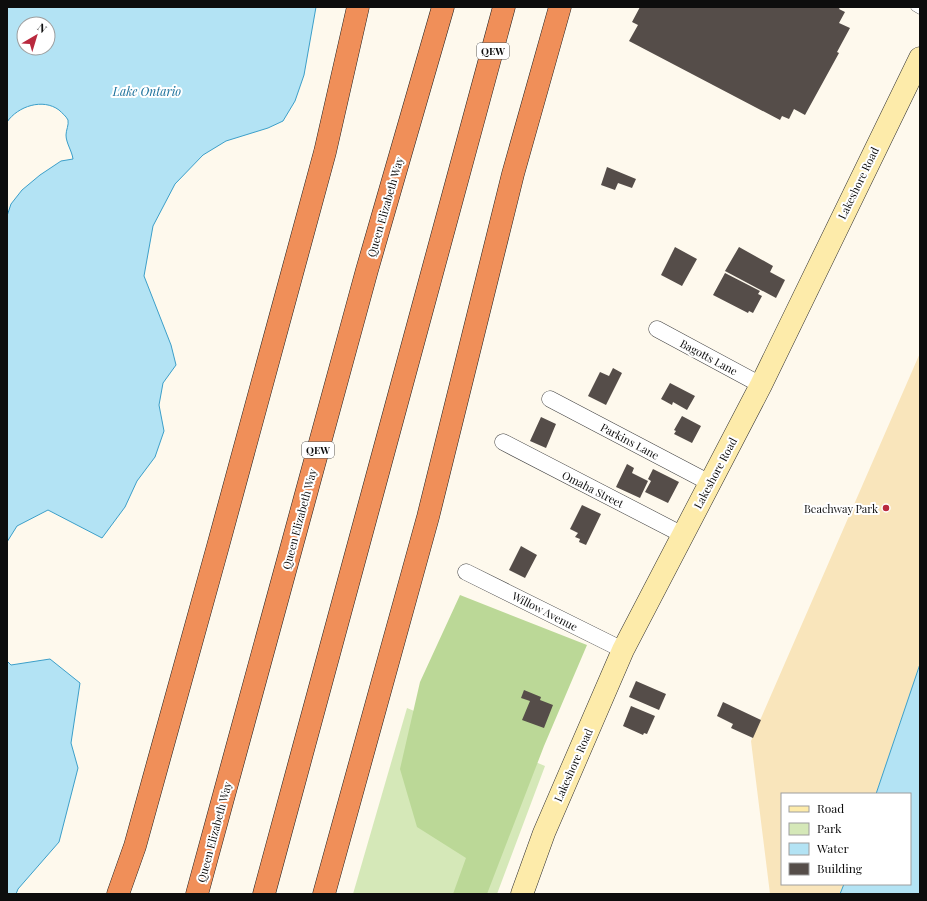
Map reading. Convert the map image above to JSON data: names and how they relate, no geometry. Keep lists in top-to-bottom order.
{
  "streets": {
    "highway": ["QEW", "Queen Elizabeth Way"],
    "main road": ["Lakeshore Road"],
    "street": [
      "Bagotts Lane",
      "Parkins Lane",
      "Omaha Street",
      "Willow Avenue"
    ]
  },
  "crossings": [
    ["Lakeshore Road", "Bagotts Lane"],
    ["Lakeshore Road", "Parkins Lane"],
    ["Lakeshore Road", "Omaha Street"],
    ["Lakeshore Road", "Willow Avenue"]
  ],
  "water": ["Lake Ontario"],
  "places": ["Beachway Park"],
  "legend": [
    "Road",
    "Park",
    "Water",
    "Building"
  ],
  "north": "top right"
}
